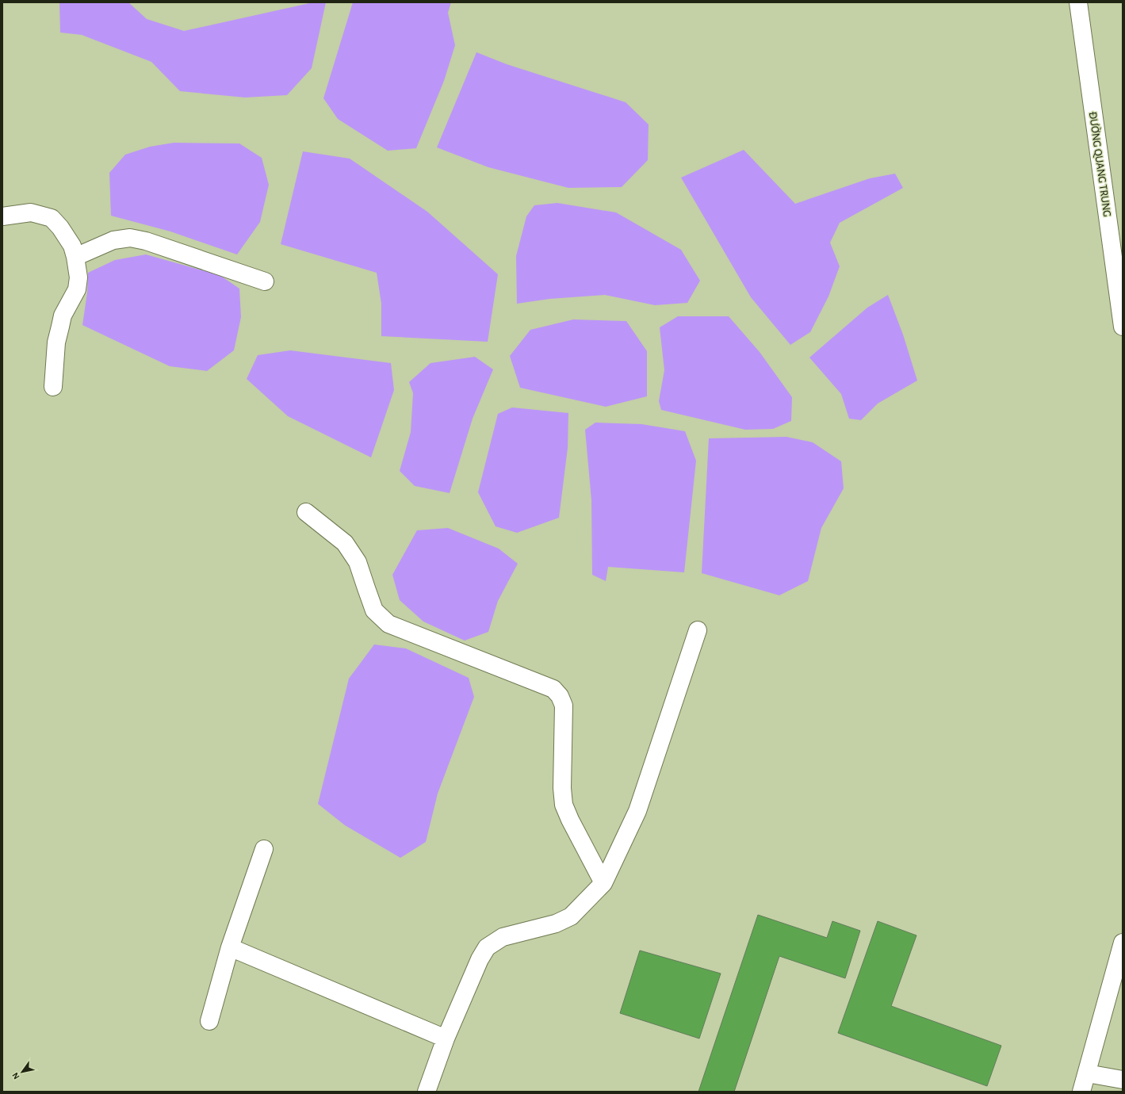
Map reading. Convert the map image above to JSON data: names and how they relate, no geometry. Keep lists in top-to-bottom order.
{
  "streets": {
    "street": ["ĐƯỜNG QUANG TRUNG"]
  },
  "north": "bottom left"
}
